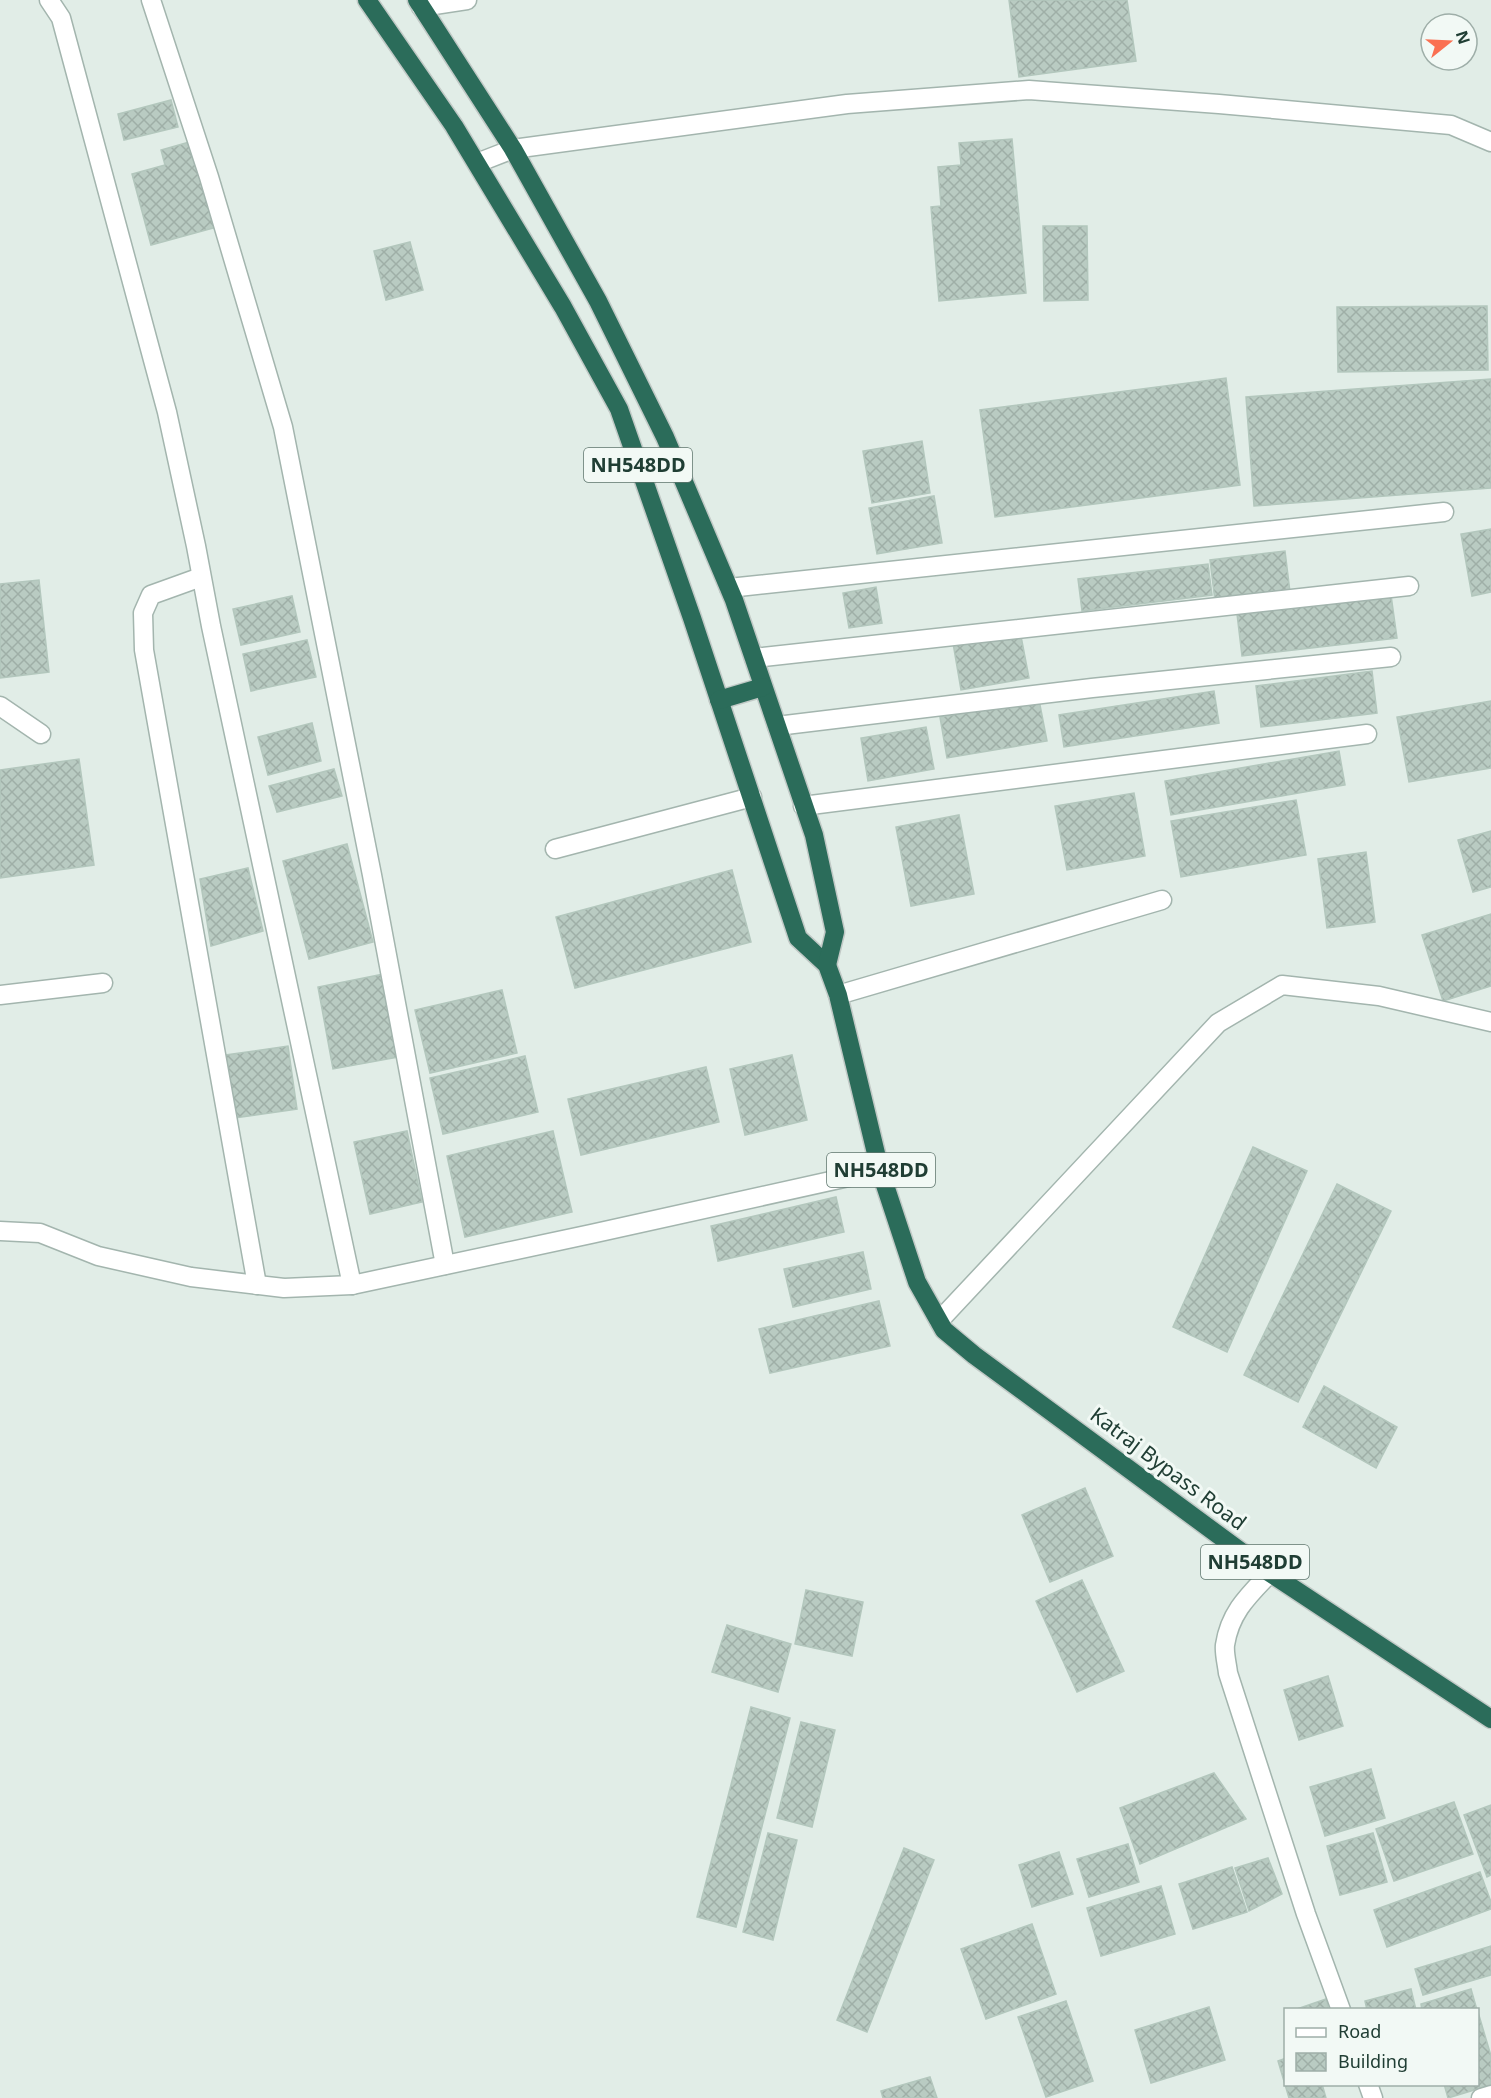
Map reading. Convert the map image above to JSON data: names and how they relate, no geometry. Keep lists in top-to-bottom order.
{
  "streets": {
    "highway": ["NH548DD", "Katraj Bypass Road"]
  },
  "crossings": [
    ["NH548DD", "Katraj Bypass Road"]
  ],
  "legend": ["Road", "Building"],
  "north": "right"
}
